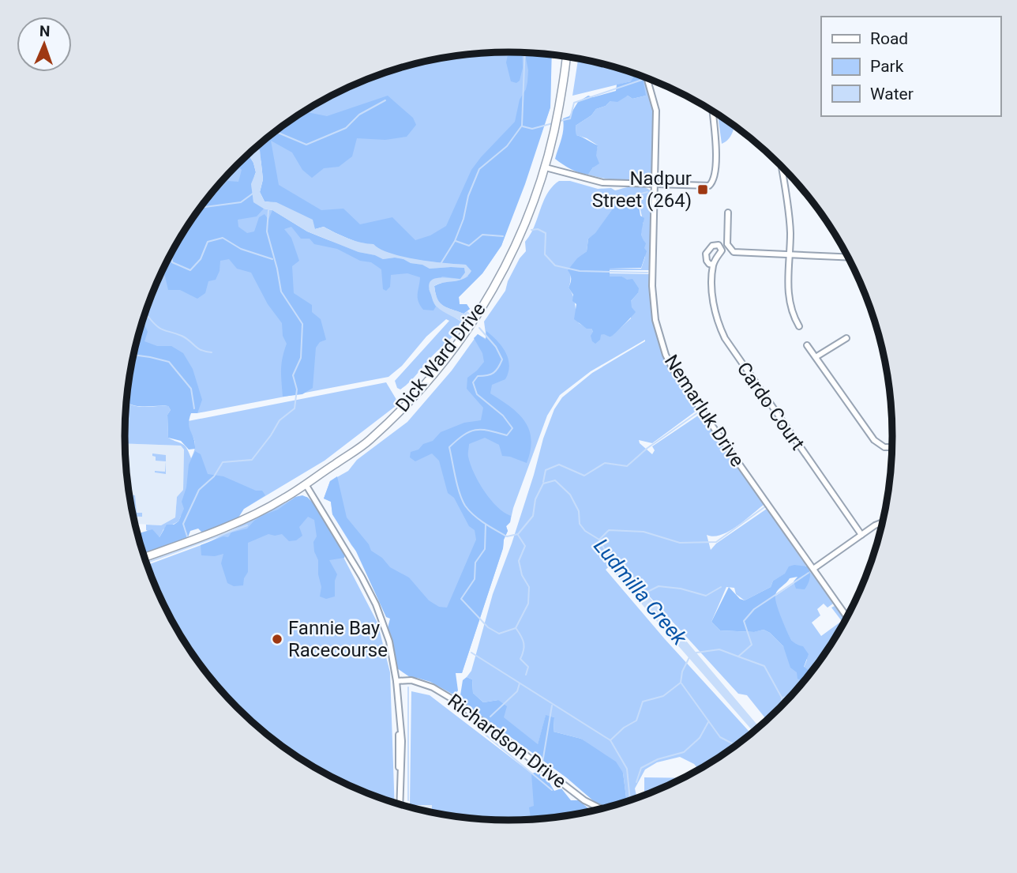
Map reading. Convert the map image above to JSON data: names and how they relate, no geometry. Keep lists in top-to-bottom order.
{
  "streets": {
    "street": [
      "Dick Ward Drive",
      "Cardo Court",
      "Nemarluk Drive",
      "Richardson Drive"
    ]
  },
  "water": ["Ludmilla Creek"],
  "places": {
    "transit": ["Nadpur Street (264)"],
    "other": ["Fannie Bay Racecourse"]
  },
  "legend": ["Road", "Park", "Water"],
  "north": "top"
}
